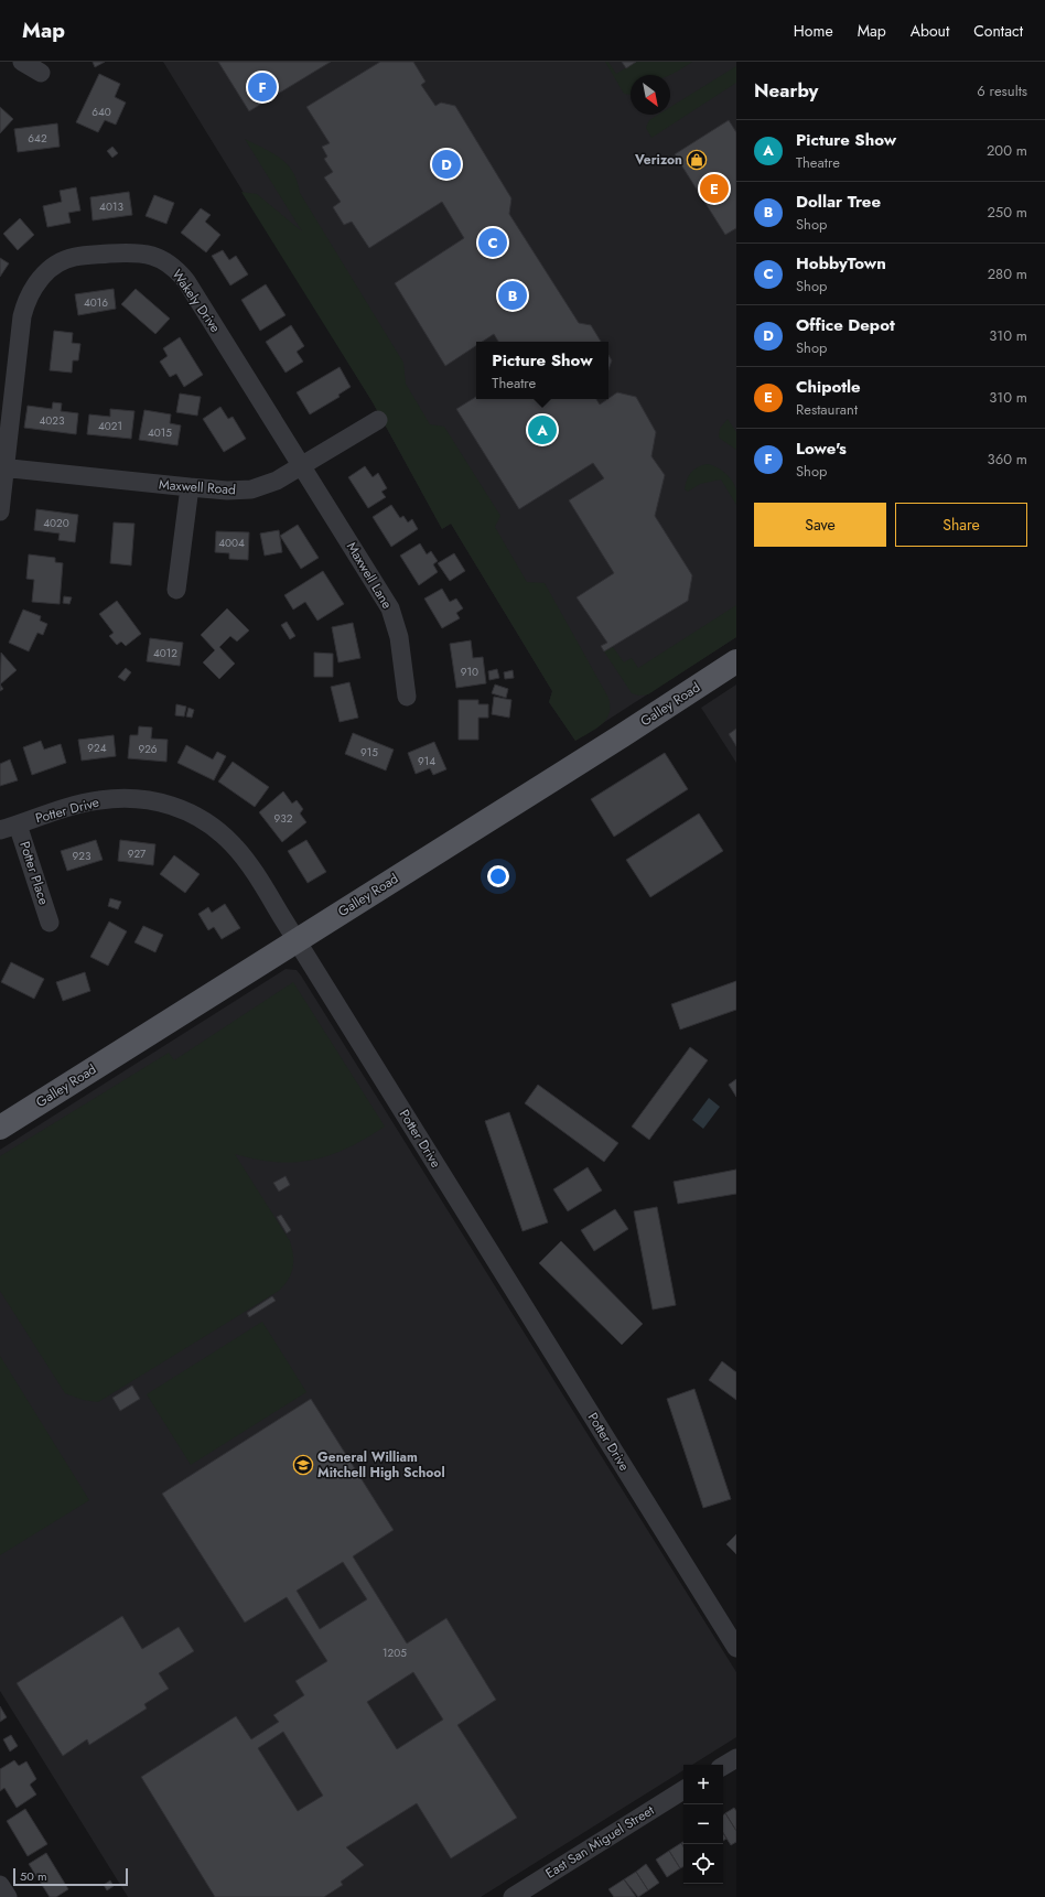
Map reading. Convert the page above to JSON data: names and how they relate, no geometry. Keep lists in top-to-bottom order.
{
  "streets": {
    "main road": ["Galley Road"],
    "street": [
      "Wakely Drive",
      "Maxwell Road",
      "Maxwell Lane",
      "Potter Drive",
      "Potter Place",
      "East San Miguel Street"
    ]
  },
  "crossings": [
    ["Wakely Drive", "Maxwell Road"],
    ["Wakely Drive", "Maxwell Lane"],
    ["Maxwell Road", "Maxwell Lane"],
    ["Galley Road", "Potter Drive"],
    ["Potter Drive", "Potter Place"]
  ],
  "places": {
    "shop": ["Verizon"],
    "school or university": ["General William Mitchell High School"]
  },
  "house_numbers": [
    "640",
    "642",
    "4013",
    "4016",
    "4023",
    "4021",
    "4015",
    "4020",
    "4004",
    "4012",
    "910",
    "924",
    "926",
    "915",
    "914",
    "932",
    "927",
    "923",
    "1205"
  ],
  "scale_bar": "50 m",
  "north": "bottom right",
  "page": {
    "header": "Map",
    "nav": [
      "Home",
      "Map",
      "About",
      "Contact"
    ],
    "heading": ["Nearby", "6 results"],
    "pins": [
      "F",
      "D",
      "E",
      "C",
      "B",
      "A"
    ],
    "list": [
      {
        "mark": "A",
        "name": "Picture Show",
        "note": "Theatre",
        "value": "200 m"
      },
      {
        "mark": "B",
        "name": "Dollar Tree",
        "note": "Shop",
        "value": "250 m"
      },
      {
        "mark": "C",
        "name": "HobbyTown",
        "note": "Shop",
        "value": "280 m"
      },
      {
        "mark": "D",
        "name": "Office Depot",
        "note": "Shop",
        "value": "310 m"
      },
      {
        "mark": "E",
        "name": "Chipotle",
        "note": "Restaurant",
        "value": "310 m"
      },
      {
        "mark": "F",
        "name": "Lowe's",
        "note": "Shop",
        "value": "360 m"
      }
    ],
    "popup": ["Picture Show", "Theatre"],
    "buttons": ["Save", "Share"],
    "map_buttons": ["+", "−"],
    "scale": "50 m"
  }
}
